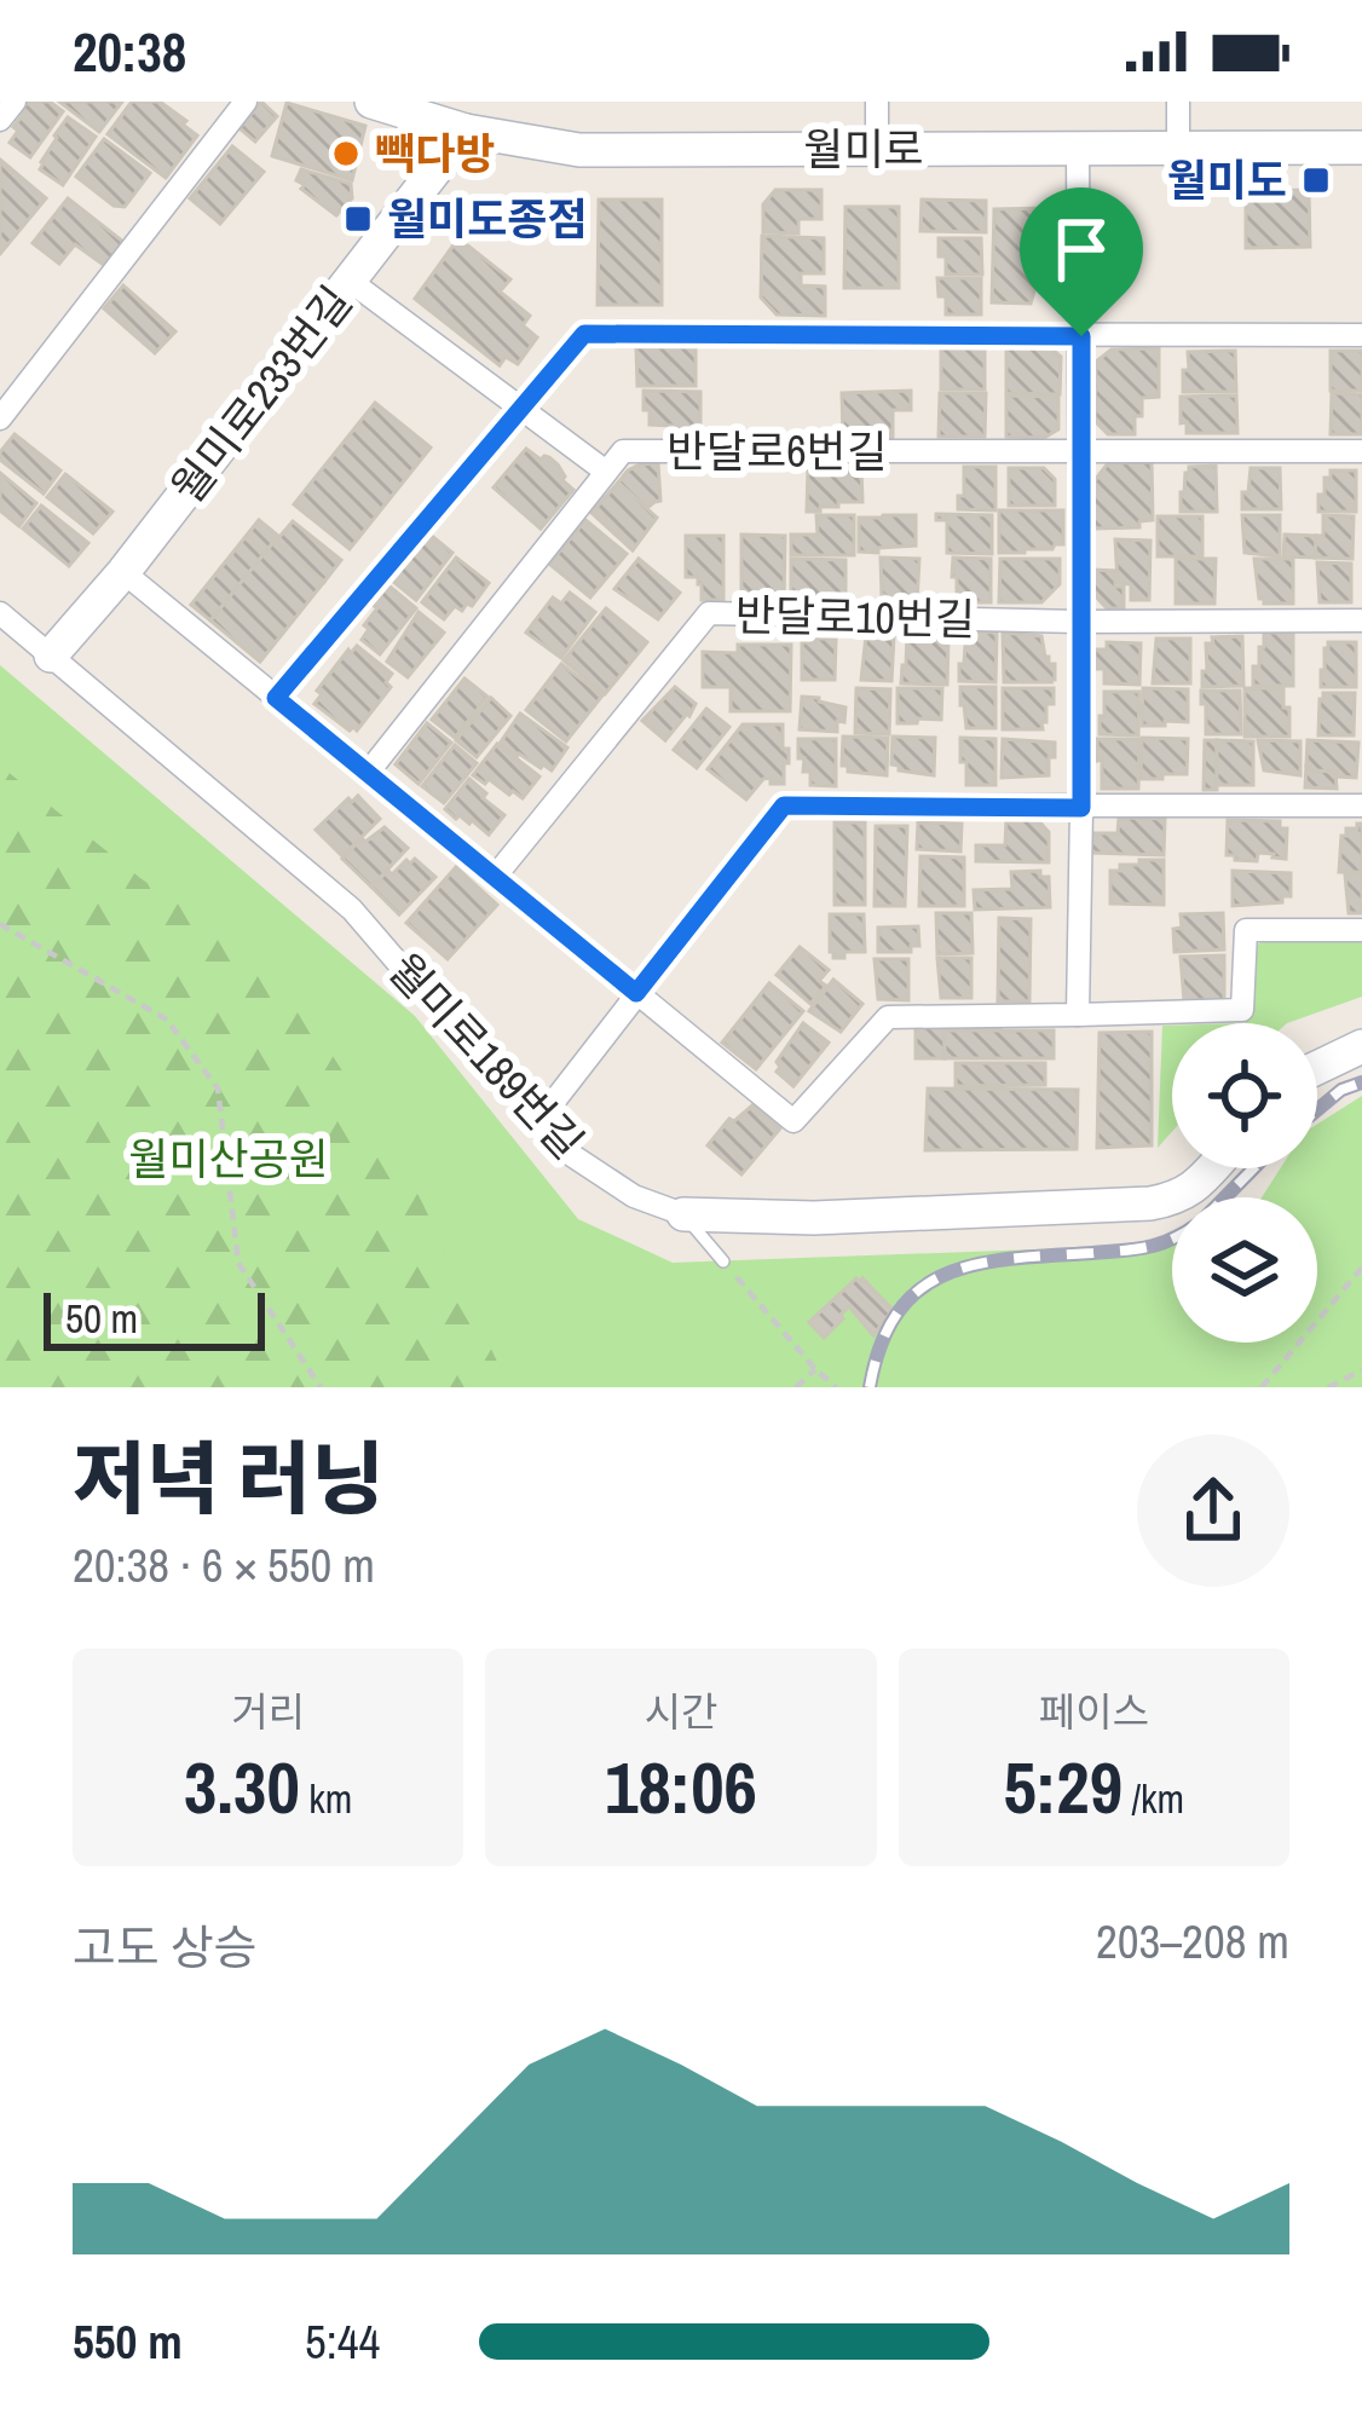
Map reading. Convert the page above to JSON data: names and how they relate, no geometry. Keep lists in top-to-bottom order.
{
  "streets": {
    "street": [
      "월미로",
      "월미로233번길",
      "반달로6번길",
      "반달로10번길",
      "월미로189번길"
    ]
  },
  "crossings": [
    ["월미로", "월미로233번길"],
    ["월미로233번길", "월미로189번길"]
  ],
  "parks": ["월미산공원"],
  "places": {
    "other": ["빽다방"],
    "transit": ["월미도", "월미도종점"]
  },
  "scale_bar": "50 m",
  "page": {
    "status": "20:38",
    "scale": "50 m",
    "heading": ["저녁 러닝", "20:38 · 6 × 550 m"],
    "stats": [
      ["거리", "3.30 km"],
      ["시간", "18:06"],
      ["페이스", "5:29 /km"]
    ],
    "chart": ["고도 상승", "203–208 m"],
    "list": [
      {
        "name": "550 m",
        "note": "5:44"
      }
    ]
  }
}
